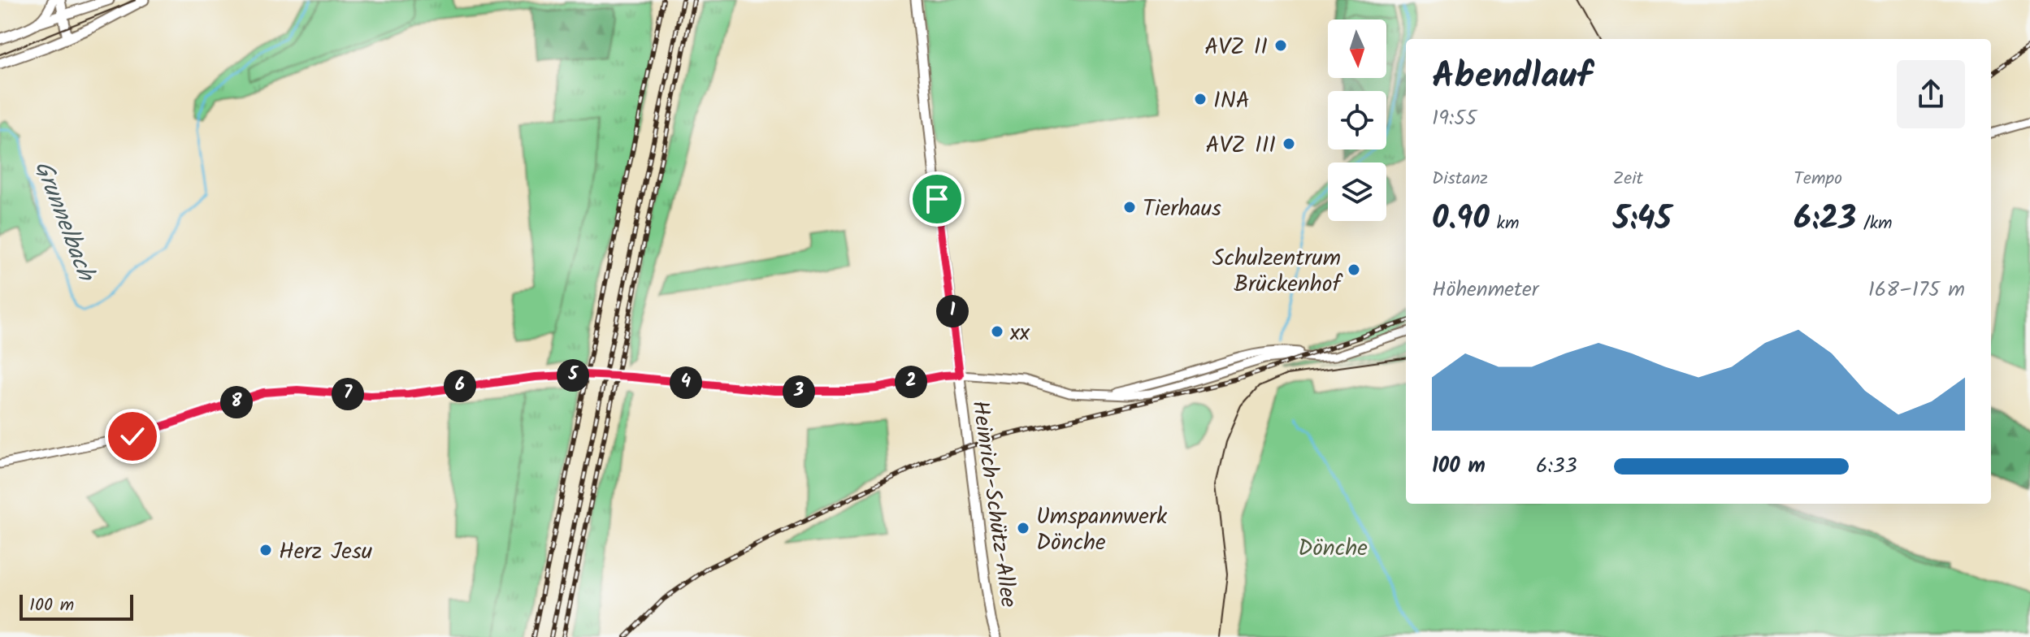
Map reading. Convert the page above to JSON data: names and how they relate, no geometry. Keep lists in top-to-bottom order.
{
  "streets": {
    "main road": ["Heinrich-Schütz-Allee"]
  },
  "water": ["Grunnelbach"],
  "parks": ["Dönche"],
  "places": [
    "AVZ II",
    "INA",
    "AVZ III",
    "Tierhaus",
    "Schulzentrum Brückenhof",
    "xx",
    "Umspannwerk Dönche",
    "Herz Jesu"
  ],
  "scale_bar": "100 m",
  "north": "bottom",
  "page": {
    "heading": ["Abendlauf", "19:55"],
    "stats": [
      ["Distanz", "0.90 km"],
      ["Zeit", "5:45"],
      ["Tempo", "6:23 /km"]
    ],
    "chart": ["Höhenmeter", "168–175 m"],
    "pins": [
      "1",
      "5",
      "2",
      "4",
      "6",
      "3",
      "7",
      "8"
    ],
    "list": [
      {
        "name": "100 m",
        "note": "6:33"
      }
    ],
    "scale": "100 m"
  }
}
